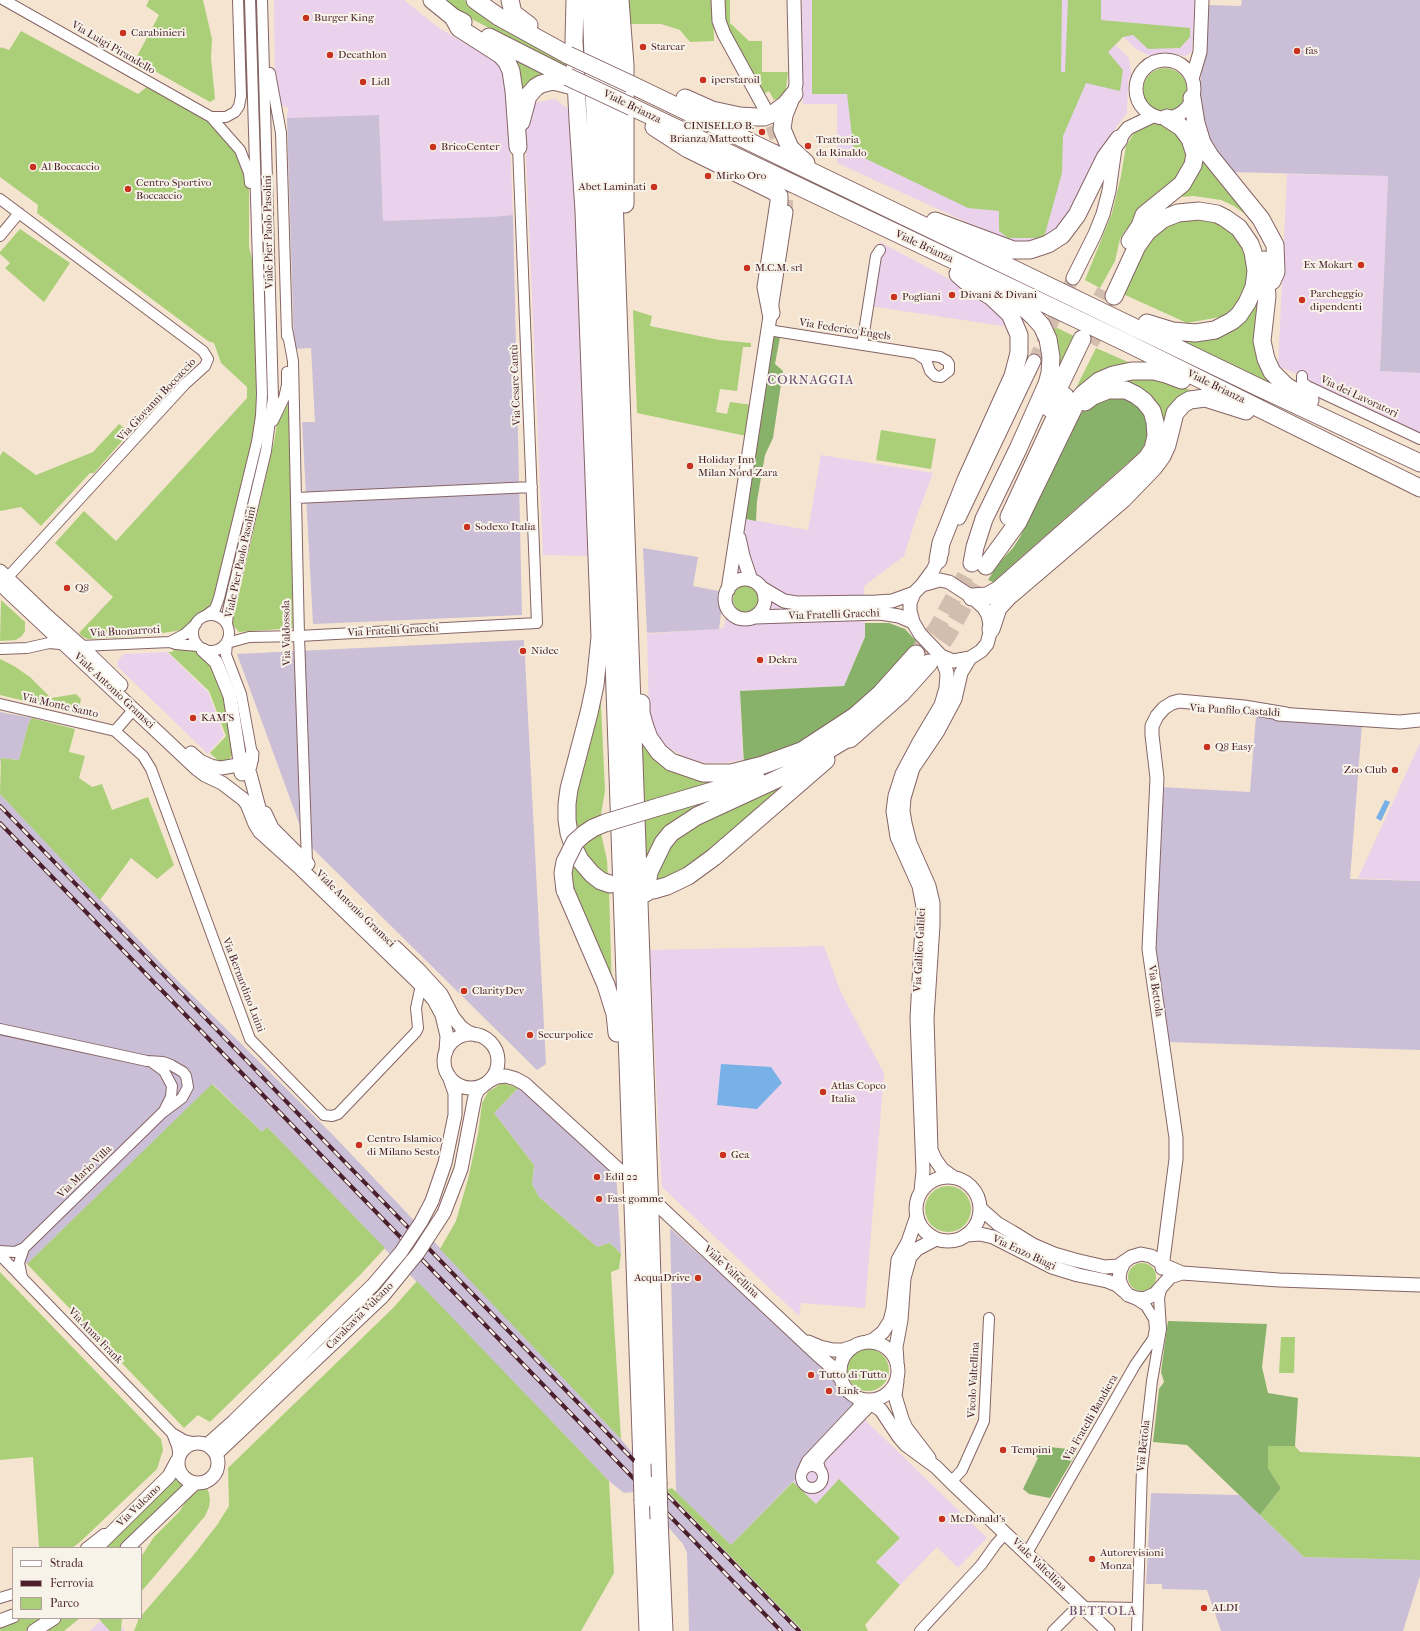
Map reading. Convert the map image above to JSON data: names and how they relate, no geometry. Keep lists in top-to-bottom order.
{
  "streets": {
    "highway": ["Viale Brianza"],
    "main road": [
      "Via Fratelli Gracchi",
      "Viale Antonio Gramsci",
      "Via Panfilo Castaldi",
      "Via Galileo Galilei",
      "Via Bettola",
      "Via Enzo Biagi",
      "Viale Valtellina",
      "Cavalcavia Vulcano",
      "Via Vulcano"
    ],
    "street": [
      "Via Luigi Pirandello",
      "Viale Pier Paolo Pasolini",
      "Via Federico Engels",
      "Via Cesare Cantù",
      "Via dei Lavoratori",
      "Via Giovanni Boccaccio",
      "Via Buonarroti",
      "Via Valdossola",
      "Via Monte Santo",
      "Via Bernardino Luini",
      "Via Mario Villa",
      "Via Anna Frank",
      "Vicolo Valtellina",
      "Via Fratelli Bandiera"
    ]
  },
  "crossings": [
    ["Via Luigi Pirandello", "Viale Pier Paolo Pasolini"],
    ["Viale Pier Paolo Pasolini", "Via Fratelli Gracchi"],
    ["Viale Pier Paolo Pasolini", "Via Buonarroti"],
    ["Viale Pier Paolo Pasolini", "Via Valdossola"],
    ["Via Cesare Cantù", "Via Fratelli Gracchi"],
    ["Via Giovanni Boccaccio", "Viale Antonio Gramsci"],
    ["Via Fratelli Gracchi", "Via Buonarroti"],
    ["Via Fratelli Gracchi", "Via Valdossola"],
    ["Via Fratelli Gracchi", "Via Galileo Galilei"],
    ["Via Buonarroti", "Viale Antonio Gramsci"],
    ["Via Valdossola", "Viale Antonio Gramsci"],
    ["Viale Antonio Gramsci", "Via Bernardino Luini"],
    ["Viale Antonio Gramsci", "Cavalcavia Vulcano"],
    ["Via Monte Santo", "Via Bernardino Luini"],
    ["Via Panfilo Castaldi", "Via Bettola"],
    ["Via Galileo Galilei", "Via Enzo Biagi"],
    ["Via Bettola", "Via Enzo Biagi"],
    ["Via Bettola", "Via Fratelli Bandiera"],
    ["Via Enzo Biagi", "Via Fratelli Bandiera"],
    ["Viale Valtellina", "Vicolo Valtellina"],
    ["Viale Valtellina", "Via Fratelli Bandiera"],
    ["Cavalcavia Vulcano", "Via Anna Frank"],
    ["Cavalcavia Vulcano", "Via Vulcano"],
    ["Via Anna Frank", "Via Vulcano"]
  ],
  "districts": ["CORNAGGIA", "BETTOLA"],
  "places": [
    "Burger King",
    "Carabinieri",
    "Starcar",
    "fas",
    "Decathlon",
    "iperstaroil",
    "Lidl",
    "CINISELLO B. Brianza/Matteotti",
    "Trattoria da Rinaldo",
    "BricoCenter",
    "Al Boccaccio",
    "Mirko Oro",
    "Abet Laminati",
    "Centro Sportivo Boccaccio",
    "Ex Mokart",
    "M.C.M. srl",
    "Divani & Divani",
    "Pogliani",
    "Parcheggio dipendenti",
    "Holiday Inn Milan Nord-Zara",
    "Sodexo Italia",
    "Q8",
    "Nidec",
    "Dekra",
    "KAM'S",
    "Q8 Easy",
    "Zoo Club",
    "ClarityDev",
    "Securpolice",
    "Atlas Copco Italia",
    "Centro Islamico di Milano Sesto",
    "Gea",
    "Edil 22",
    "Fast gomme",
    "AcquaDrive",
    "Tutto di Tutto",
    "Link",
    "Tempini",
    "McDonald's",
    "Autorevisioni Monza",
    "ALDI"
  ],
  "legend": ["Strada", "Ferrovia", "Parco"]
}
